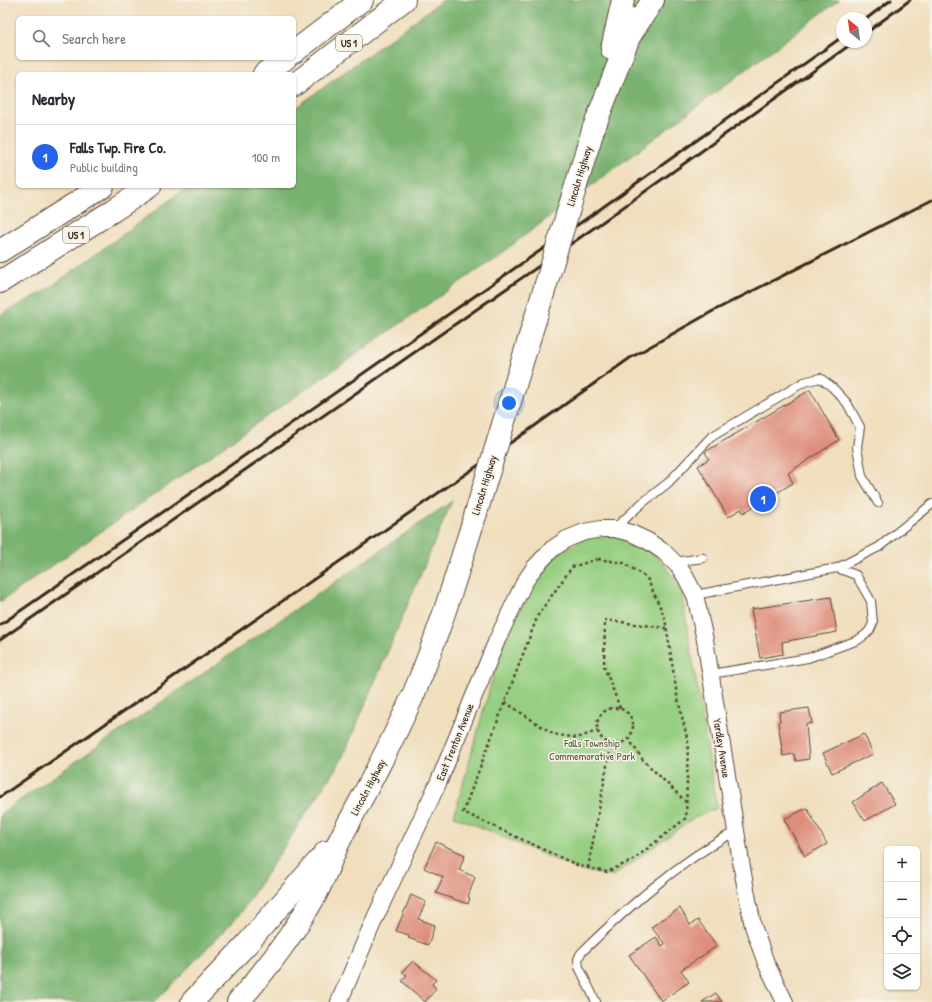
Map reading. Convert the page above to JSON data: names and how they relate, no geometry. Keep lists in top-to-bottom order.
{
  "streets": {
    "main road": ["US 1", "Lincoln Highway"],
    "street": ["East Trenton Avenue", "Yardley Avenue"]
  },
  "crossings": [
    ["East Trenton Avenue", "Yardley Avenue"]
  ],
  "parks": ["Falls Township Commemorative Park"],
  "north": "top left",
  "page": {
    "search": "Search here",
    "heading": "Nearby",
    "list": [
      {
        "mark": "1",
        "name": "Falls Twp. Fire Co.",
        "note": "Public building",
        "value": "100 m"
      }
    ],
    "pins": "1",
    "map_buttons": ["+", "−"]
  }
}
